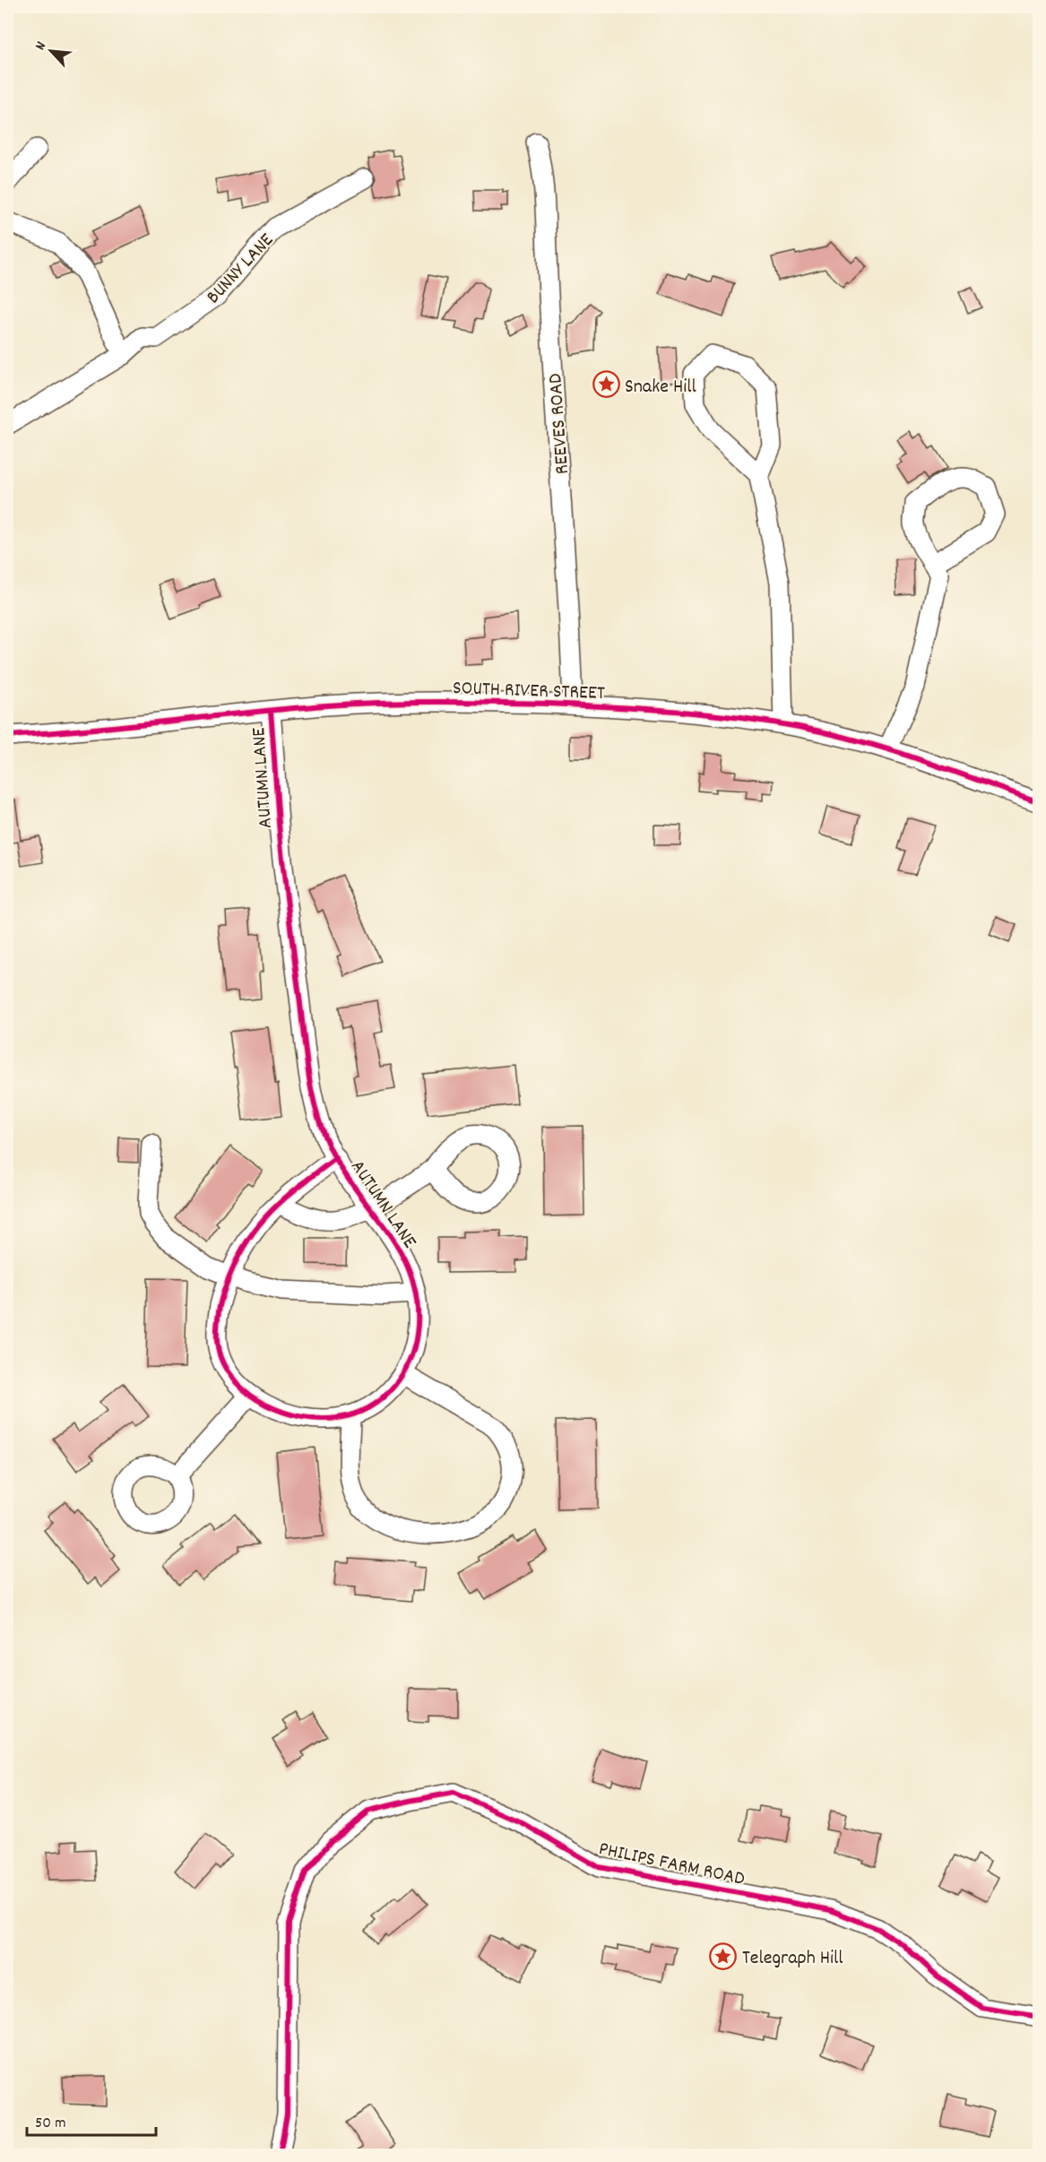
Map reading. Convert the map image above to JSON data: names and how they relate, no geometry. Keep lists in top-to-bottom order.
{
  "streets": {
    "street": [
      "BUNNY LANE",
      "REEVES ROAD",
      "SOUTH RIVER STREET",
      "AUTUMN LANE",
      "PHILIPS FARM ROAD"
    ]
  },
  "crossings": [
    ["REEVES ROAD", "SOUTH RIVER STREET"],
    ["SOUTH RIVER STREET", "AUTUMN LANE"]
  ],
  "places": {
    "place": ["Snake Hill", "Telegraph Hill"]
  },
  "scale_bar": "50 m",
  "north": "top left"
}
